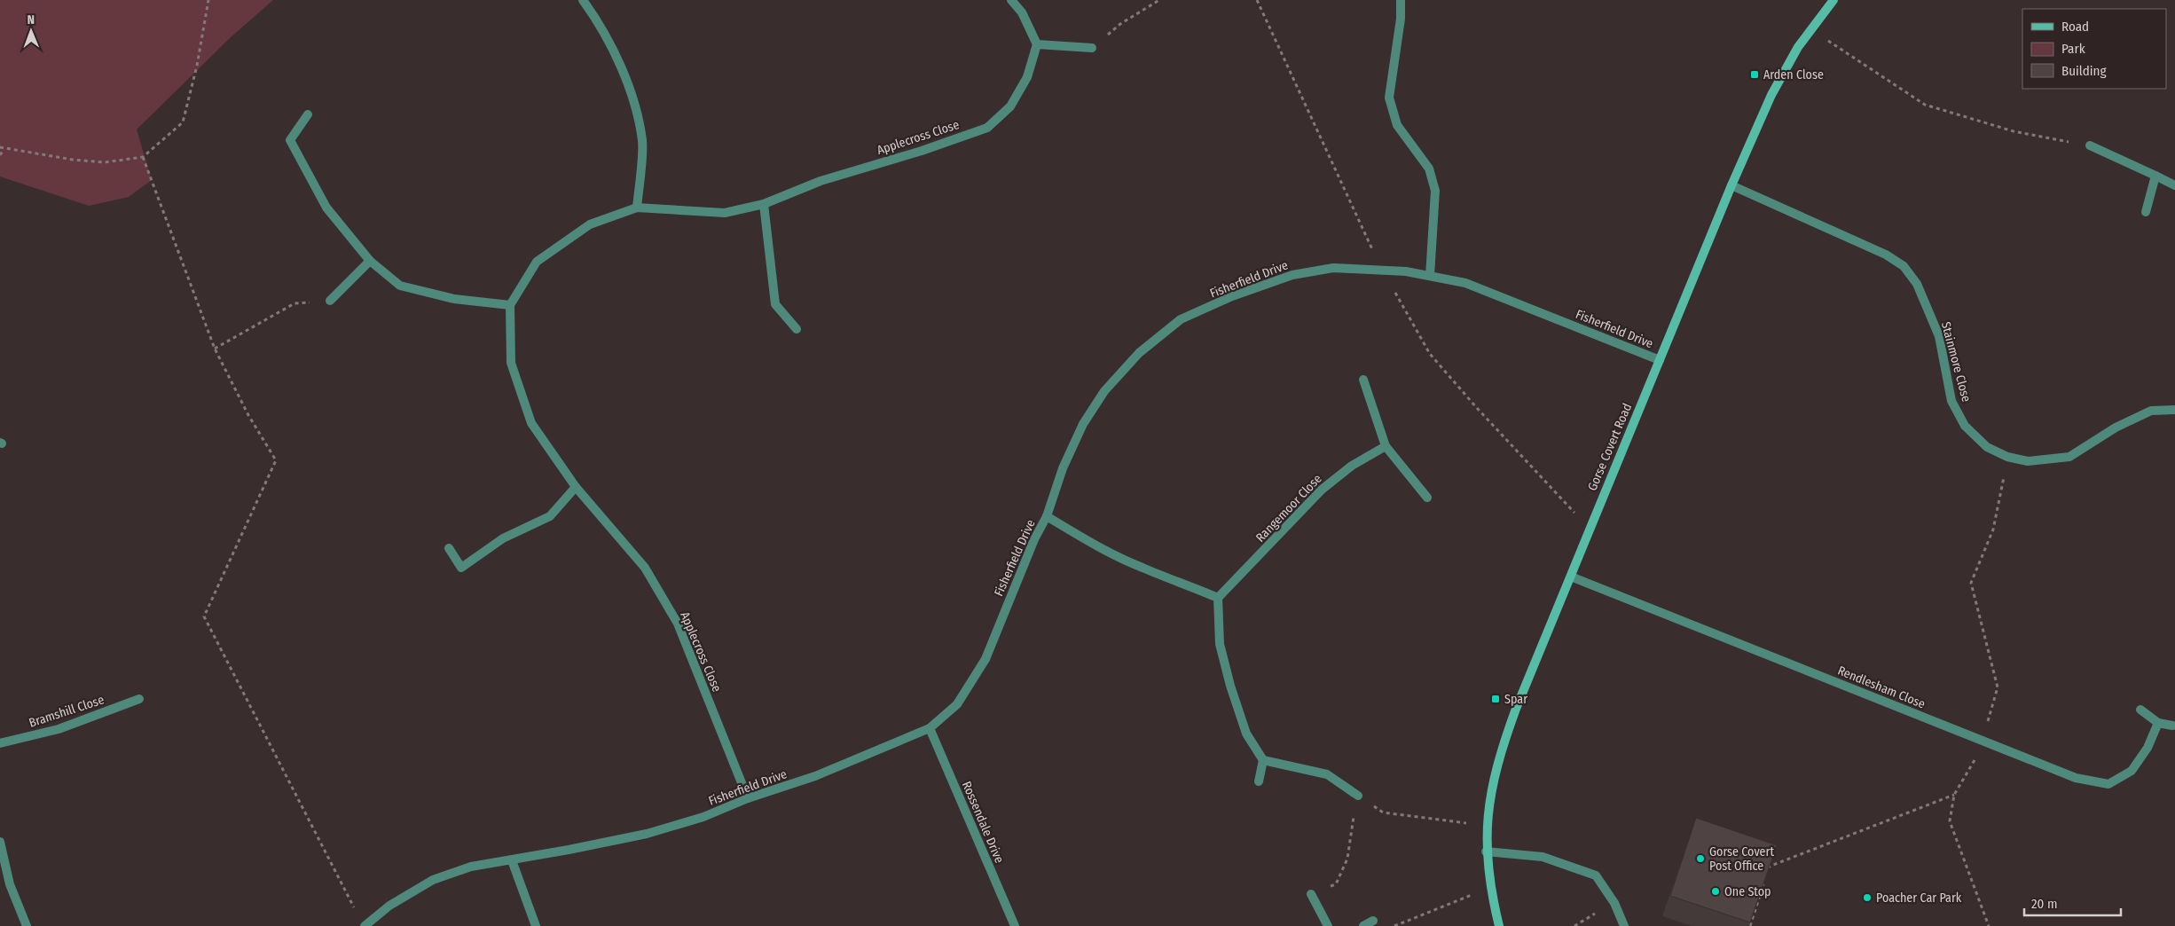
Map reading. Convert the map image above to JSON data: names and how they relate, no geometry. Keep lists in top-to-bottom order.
{
  "streets": {
    "street": [
      "Applecross Close",
      "Fisherfield Drive",
      "Stainmore Close",
      "Gorse Covert Road",
      "Rangemoor Close",
      "Rendlesham Close",
      "Bramshill Close",
      "Rossendale Drive"
    ]
  },
  "crossings": [
    ["Applecross Close", "Fisherfield Drive"],
    ["Fisherfield Drive", "Gorse Covert Road"],
    ["Fisherfield Drive", "Rossendale Drive"],
    ["Stainmore Close", "Gorse Covert Road"],
    ["Gorse Covert Road", "Rendlesham Close"]
  ],
  "places": {
    "transit": ["Arden Close", "Spar"],
    "other": ["Gorse Covert Post Office", "One Stop", "Poacher Car Park"]
  },
  "legend": ["Road", "Park", "Building"],
  "scale_bar": "20 m",
  "north": "top"
}
